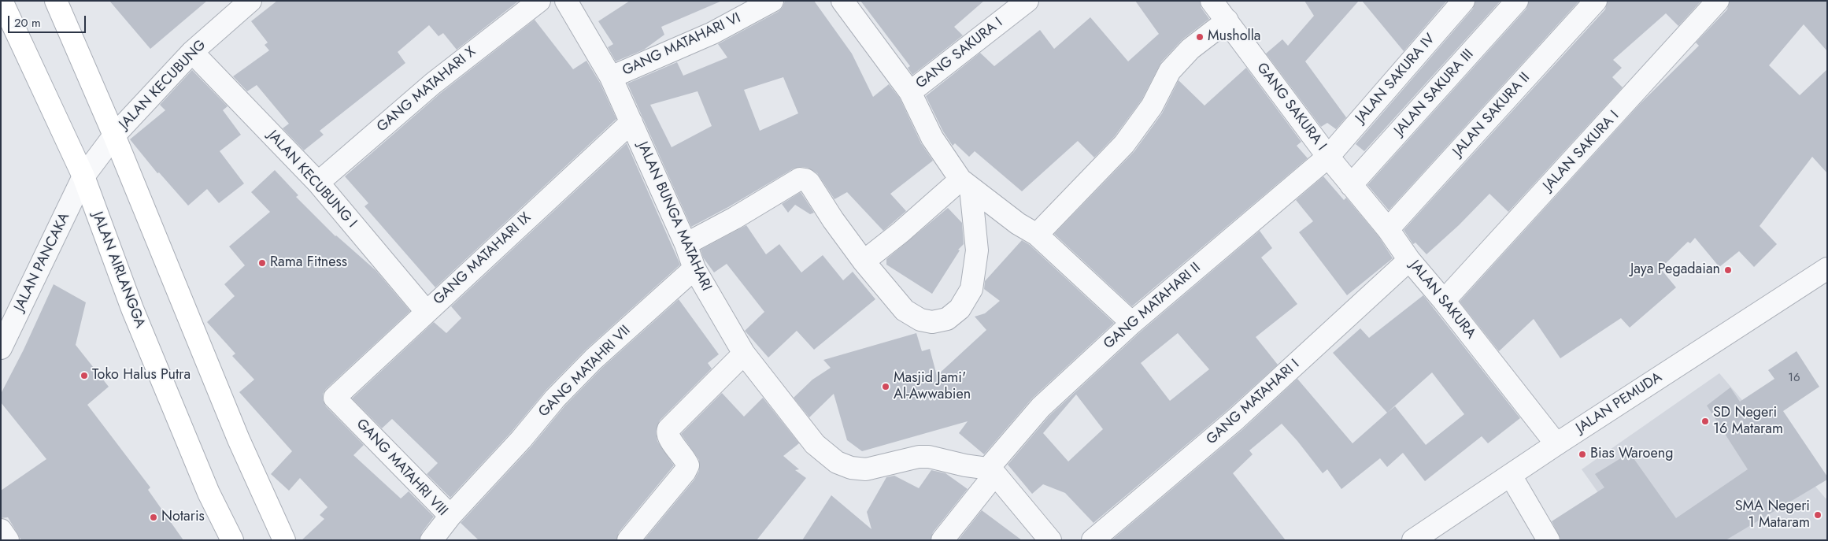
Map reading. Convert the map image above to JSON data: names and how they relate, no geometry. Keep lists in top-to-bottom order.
{
  "streets": {
    "main road": ["JALAN AIRLANGGA"],
    "street": [
      "GANG MATAHARI VI",
      "GANG SAKURA I",
      "JALAN SAKURA IV",
      "JALAN KECUBUNG",
      "GANG MATAHARI X",
      "JALAN SAKURA III",
      "JALAN SAKURA II",
      "JALAN SAKURA I",
      "JALAN KECUBUNG I",
      "JALAN BUNGA MATAHARI",
      "GANG MATAHARI IX",
      "JALAN PANCAKA",
      "JALAN SAKURA",
      "GANG MATAHARI II",
      "GANG MATAHRI VII",
      "GANG MATAHARI I",
      "JALAN PEMUDA",
      "GANG MATAHRI VIII"
    ]
  },
  "crossings": [
    ["GANG MATAHARI VI", "JALAN BUNGA MATAHARI"],
    ["GANG SAKURA I", "JALAN SAKURA IV"],
    ["GANG SAKURA I", "JALAN SAKURA"],
    ["GANG SAKURA I", "GANG MATAHARI II"],
    ["JALAN SAKURA IV", "JALAN SAKURA"],
    ["JALAN SAKURA IV", "GANG MATAHARI II"],
    ["JALAN KECUBUNG", "JALAN KECUBUNG I"],
    ["JALAN KECUBUNG", "JALAN PANCAKA"],
    ["JALAN KECUBUNG", "JALAN AIRLANGGA"],
    ["GANG MATAHARI X", "JALAN KECUBUNG I"],
    ["JALAN SAKURA III", "JALAN SAKURA"],
    ["JALAN SAKURA II", "JALAN SAKURA"],
    ["JALAN SAKURA I", "JALAN SAKURA"],
    ["JALAN KECUBUNG I", "GANG MATAHARI IX"],
    ["JALAN BUNGA MATAHARI", "GANG MATAHARI IX"],
    ["JALAN BUNGA MATAHARI", "GANG MATAHARI II"],
    ["JALAN BUNGA MATAHARI", "GANG MATAHRI VII"],
    ["GANG MATAHARI IX", "GANG MATAHRI VIII"],
    ["JALAN PANCAKA", "JALAN AIRLANGGA"],
    ["JALAN SAKURA", "GANG MATAHARI II"],
    ["JALAN SAKURA", "GANG MATAHARI I"],
    ["JALAN SAKURA", "JALAN PEMUDA"],
    ["GANG MATAHRI VII", "GANG MATAHRI VIII"]
  ],
  "places": [
    "Musholla",
    "Rama Fitness",
    "Jaya Pegadaian",
    "Toko Halus Putra",
    "Masjid Jami' Al-Awwabien",
    "SD Negeri 16 Mataram",
    "Bias Waroeng",
    "SMA Negeri 1 Mataram",
    "Notaris"
  ],
  "house_numbers": ["16"],
  "scale_bar": "20 m"
}
